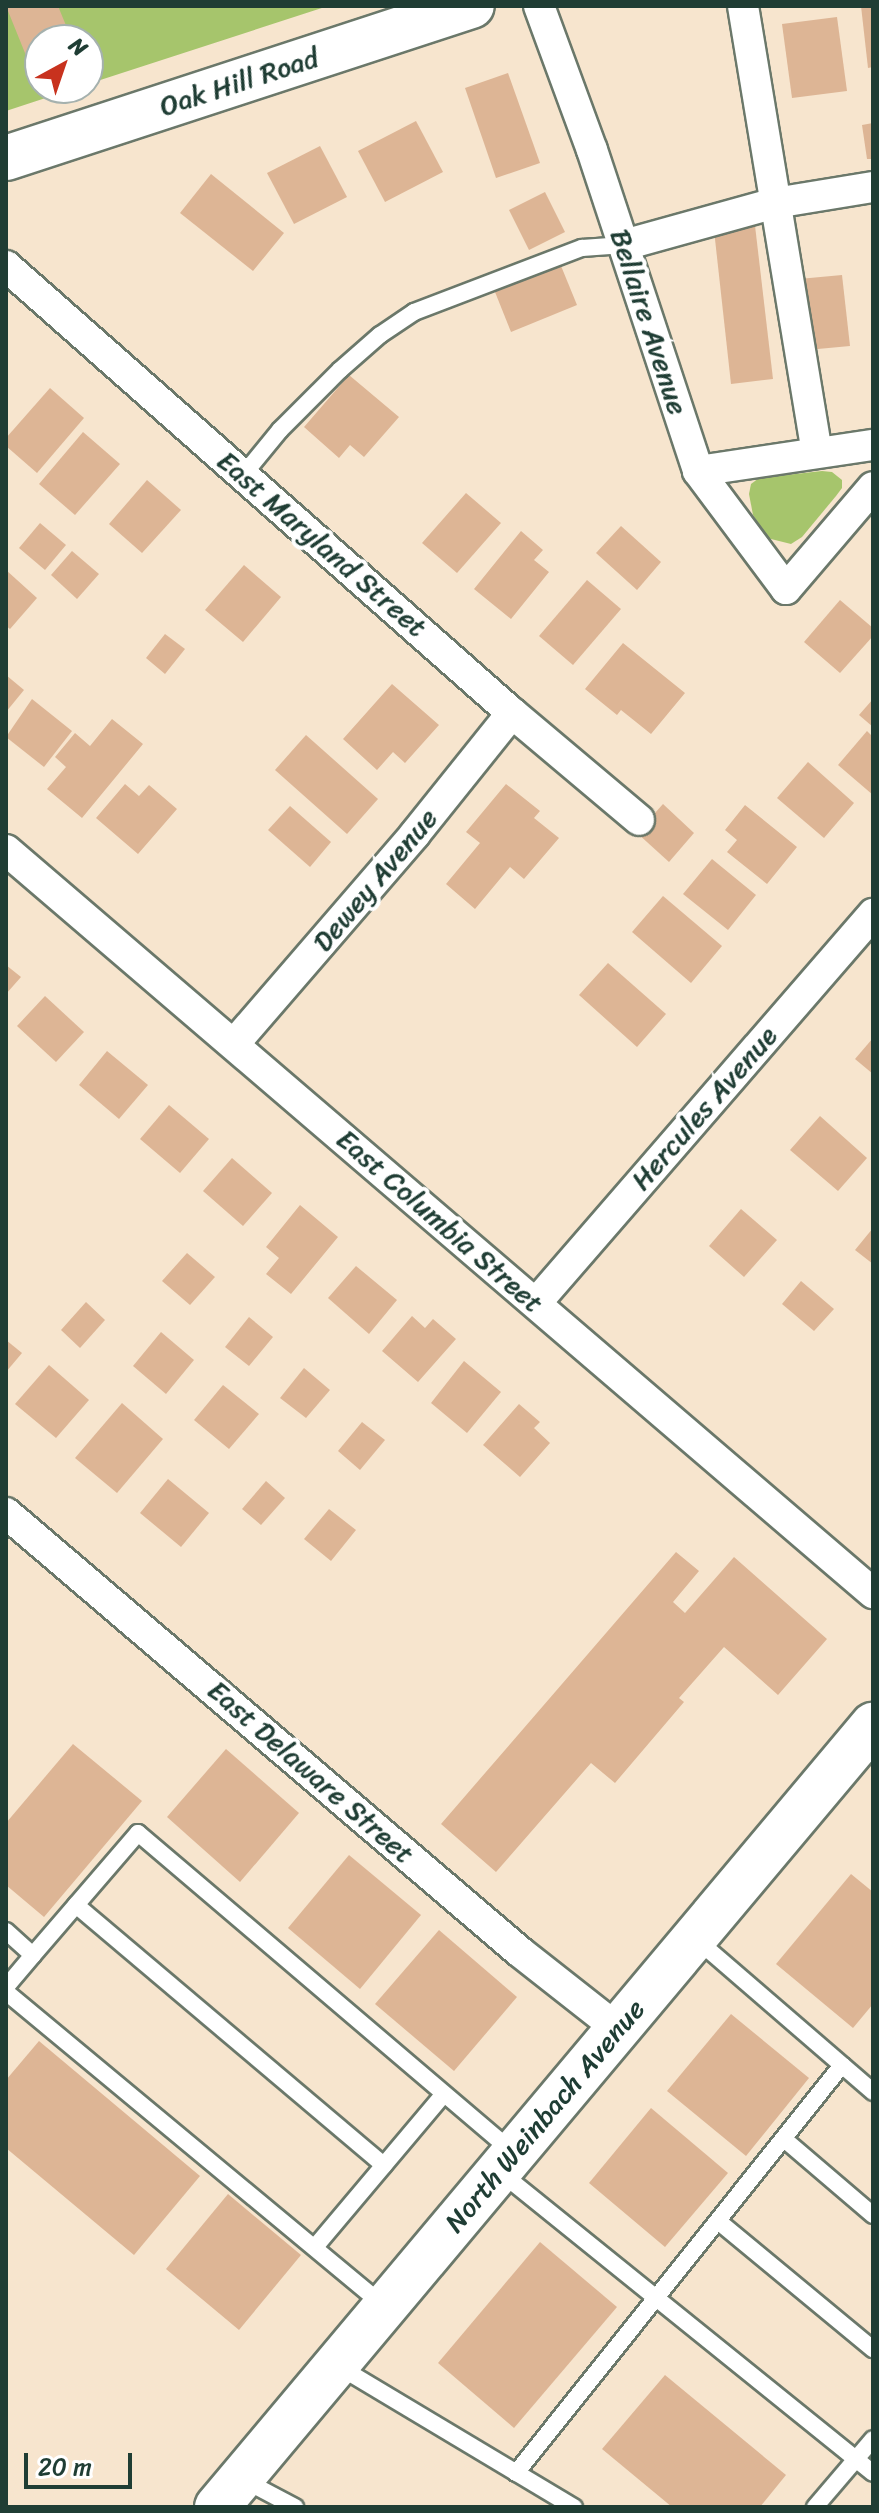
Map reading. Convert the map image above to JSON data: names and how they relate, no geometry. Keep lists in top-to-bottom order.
{
  "streets": {
    "main road": ["Oak Hill Road", "North Weinbach Avenue"],
    "street": [
      "Bellaire Avenue",
      "East Maryland Street",
      "Dewey Avenue",
      "Hercules Avenue",
      "East Columbia Street",
      "East Delaware Street"
    ]
  },
  "crossings": [
    ["East Maryland Street", "Dewey Avenue"],
    ["Dewey Avenue", "East Columbia Street"],
    ["Hercules Avenue", "East Columbia Street"],
    ["East Delaware Street", "North Weinbach Avenue"]
  ],
  "scale_bar": "20 m",
  "north": "top right"
}
